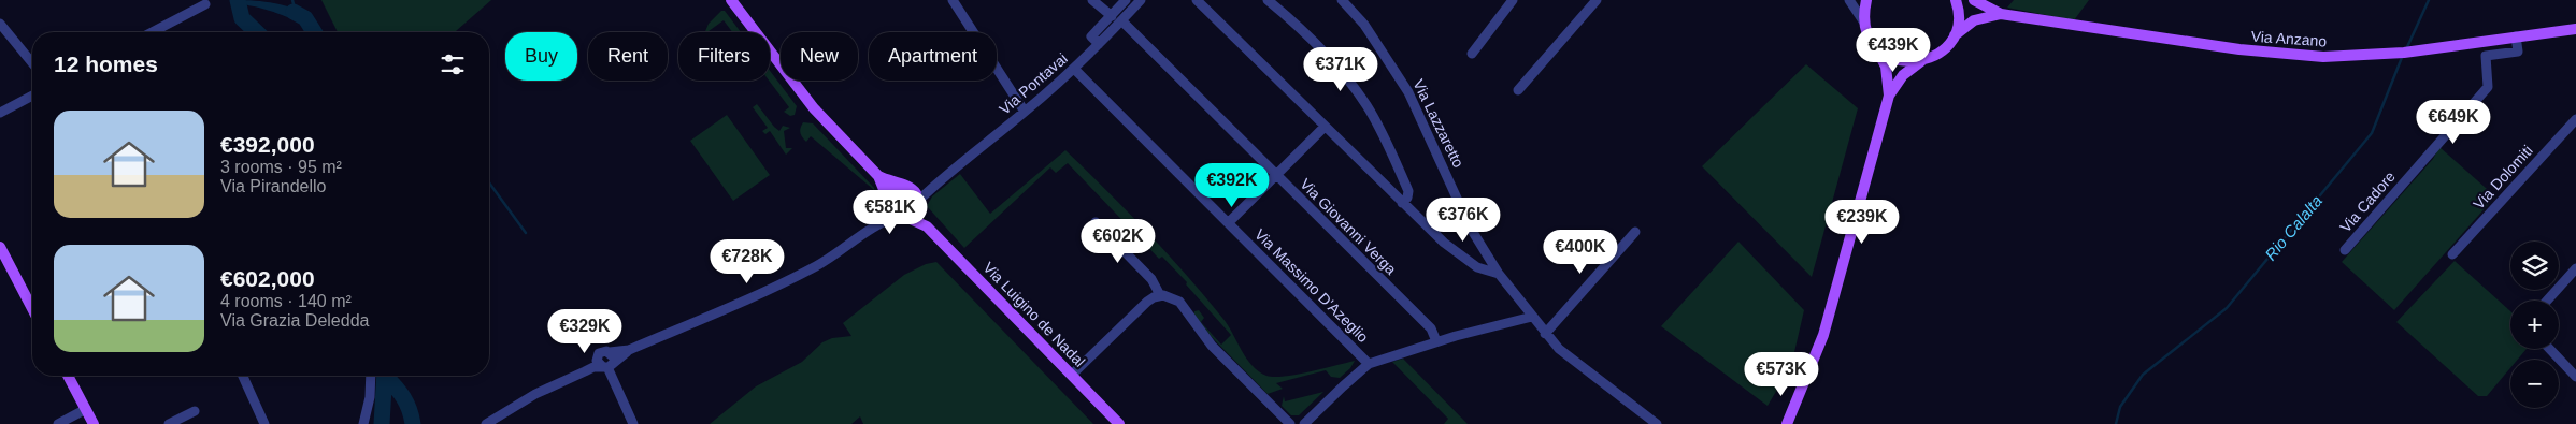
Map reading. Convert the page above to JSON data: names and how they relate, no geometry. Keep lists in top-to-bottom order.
{
  "streets": {
    "main road": ["Via Anzano", "Via Luigino de Nadal"],
    "street": [
      "Via Pontavai",
      "Via Lazzaretto",
      "Via Dolomiti",
      "Via Cadore",
      "Via Giovanni Verga",
      "Via Massimo D'Azeglio"
    ]
  },
  "crossings": [
    ["Via Anzano", "Via Cadore"],
    ["Via Pontavai", "Via Giovanni Verga"],
    ["Via Pontavai", "Via Massimo D'Azeglio"],
    ["Via Pontavai", "Via Luigino de Nadal"]
  ],
  "water": ["Rio Calalta"],
  "page": {
    "price": [
      "€439K",
      "€371K",
      "€649K",
      "€392K",
      "€581K",
      "€376K",
      "€239K",
      "€602K",
      "€400K",
      "€728K",
      "€329K",
      "€573K"
    ],
    "chip": [
      "Buy",
      "Rent",
      "Filters",
      "New",
      "Apartment"
    ],
    "heading": "12 homes",
    "list": [
      {
        "name": "€392,000",
        "note": "3 rooms · 95 m² · Via Pirandello"
      },
      {
        "name": "€602,000",
        "note": "4 rooms · 140 m² · Via Grazia Deledda"
      }
    ],
    "map_buttons": ["+", "−"]
  }
}
